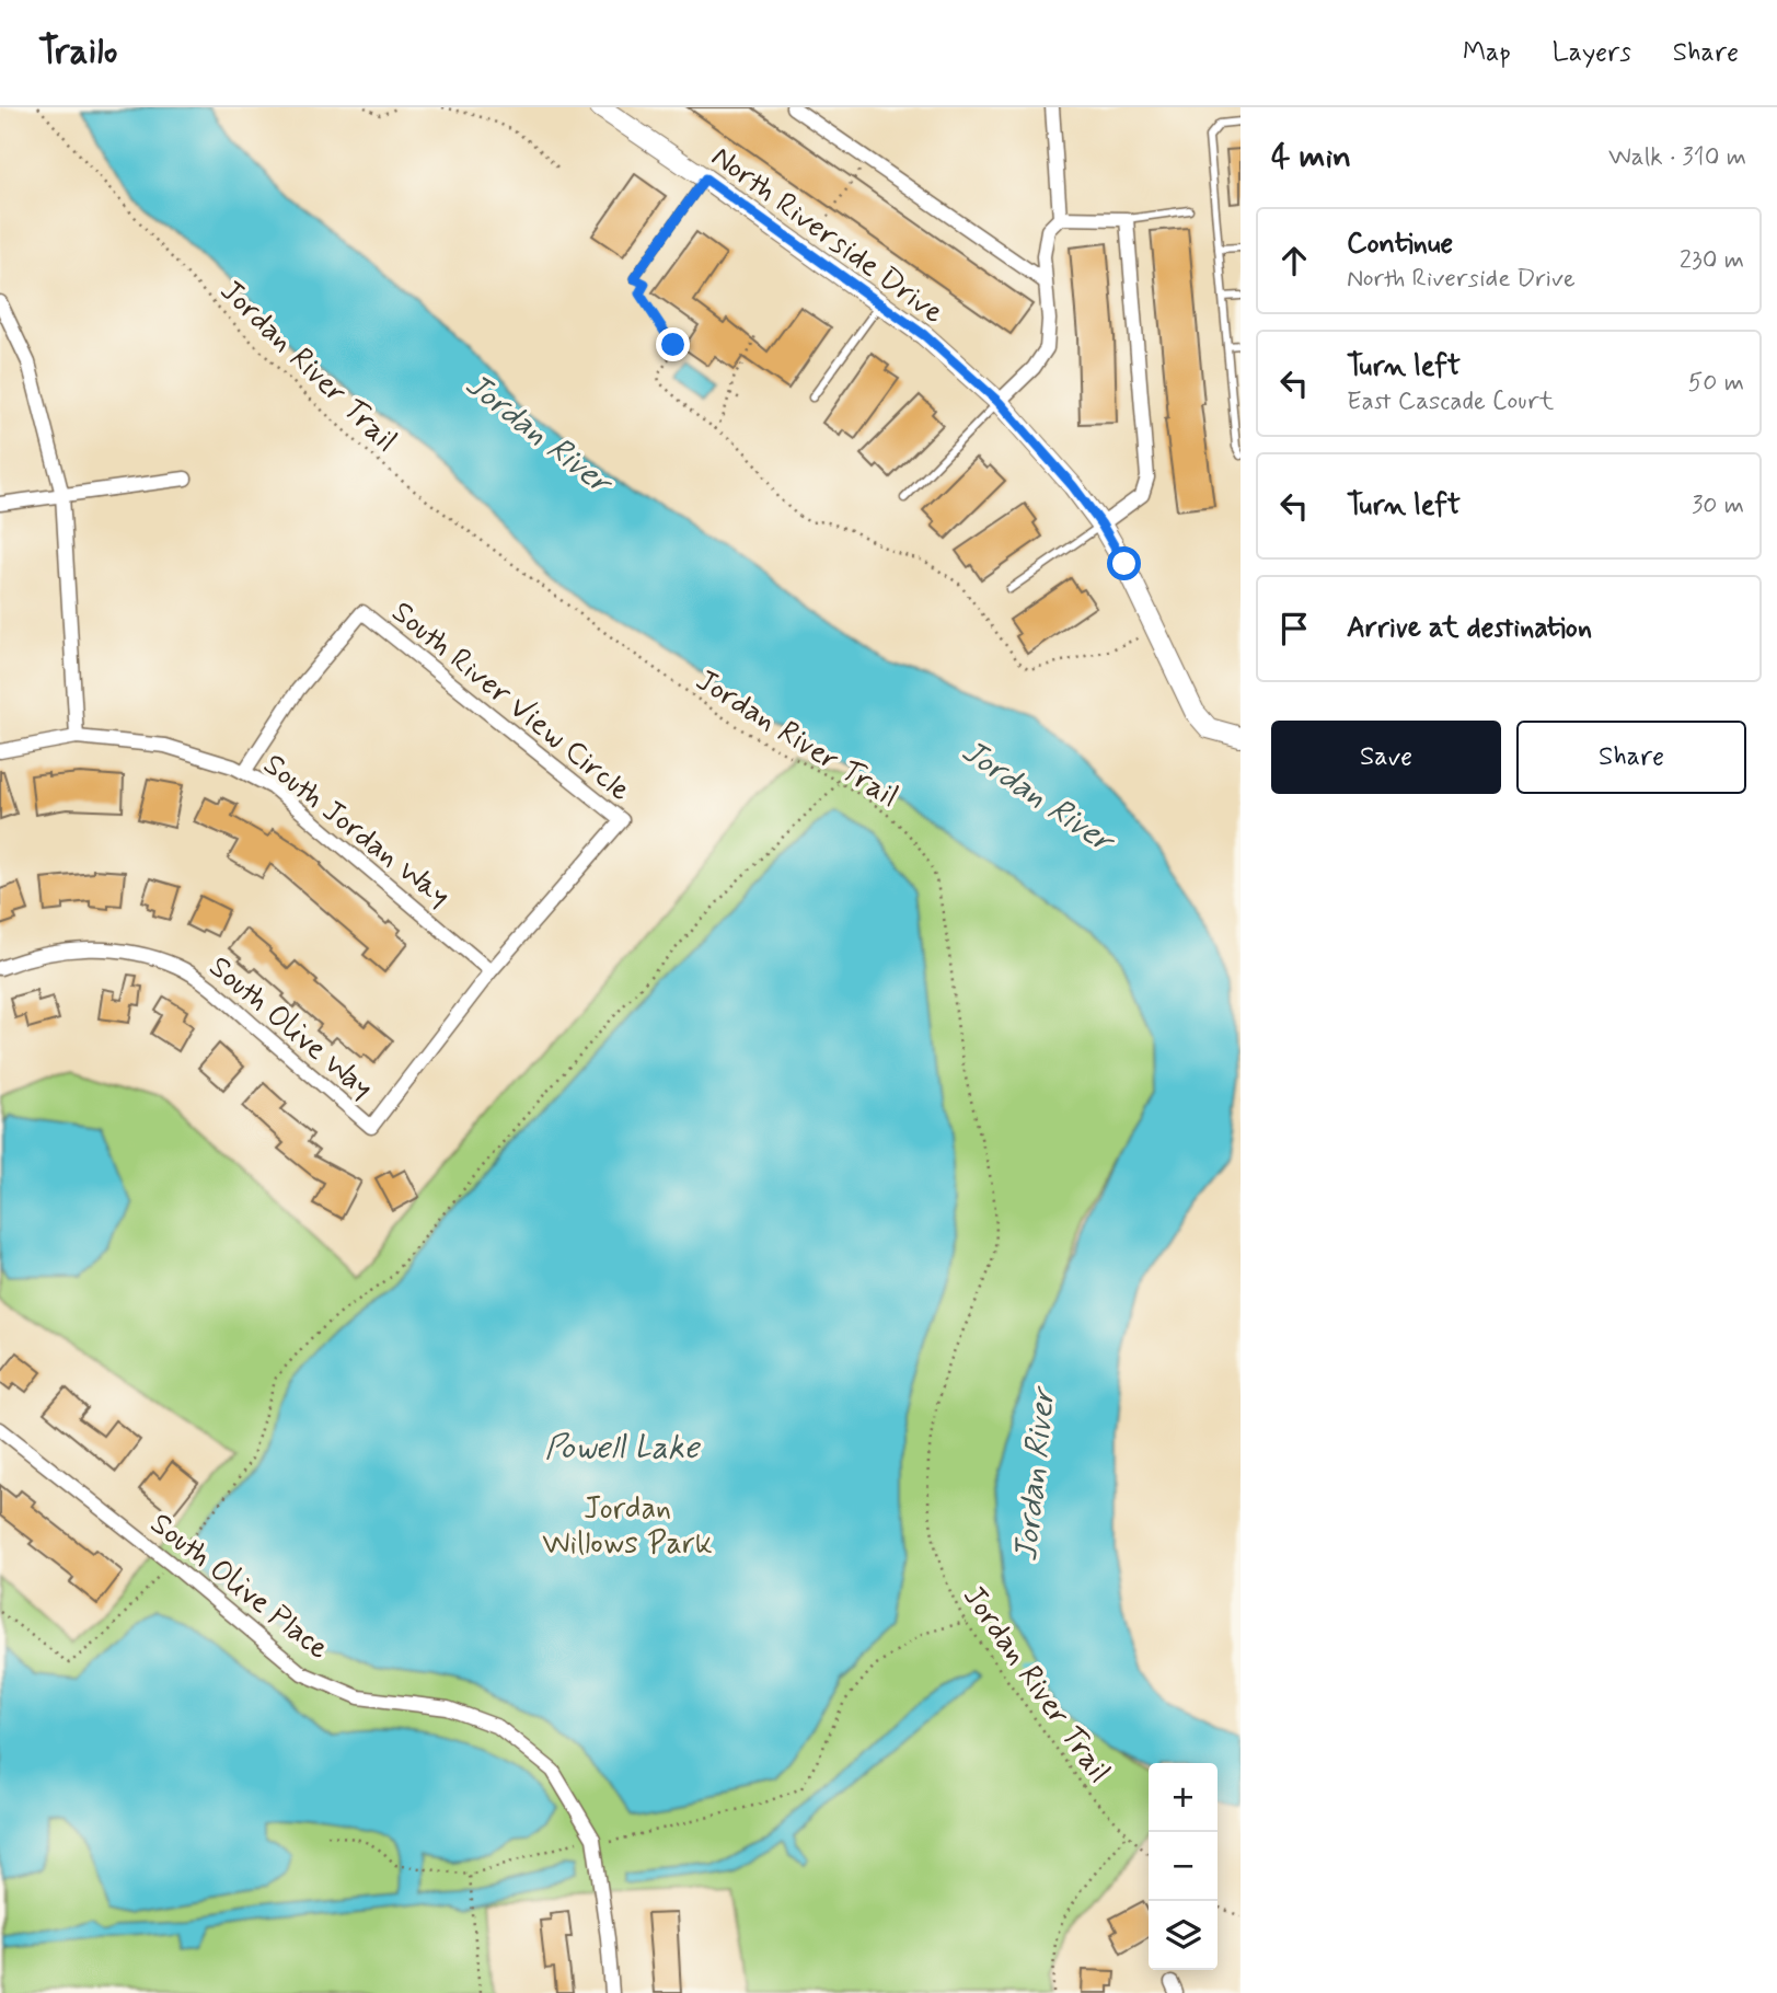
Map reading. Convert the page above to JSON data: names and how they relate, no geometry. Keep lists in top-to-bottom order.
{
  "streets": {
    "street": [
      "North Riverside Drive",
      "South River View Circle",
      "South Jordan Way",
      "South Olive Way",
      "South Olive Place"
    ],
    "path": ["Jordan River Trail"]
  },
  "crossings": [
    ["South River View Circle", "South Jordan Way"],
    ["South River View Circle", "South Olive Way"]
  ],
  "water": ["Jordan River", "Powell Lake"],
  "parks": ["Jordan Willows Park"],
  "page": {
    "header": "Trailo",
    "nav": ["Map", "Layers", "Share"],
    "heading": ["4 min", "Walk · 310 m"],
    "list": [
      ["Continue", "North Riverside Drive", "230 m"],
      ["Turn left", "East Cascade Court", "50 m"],
      ["Turn left", "30 m"],
      "Arrive at destination"
    ],
    "buttons": ["Save", "Share"],
    "map_buttons": ["+", "−"]
  }
}
